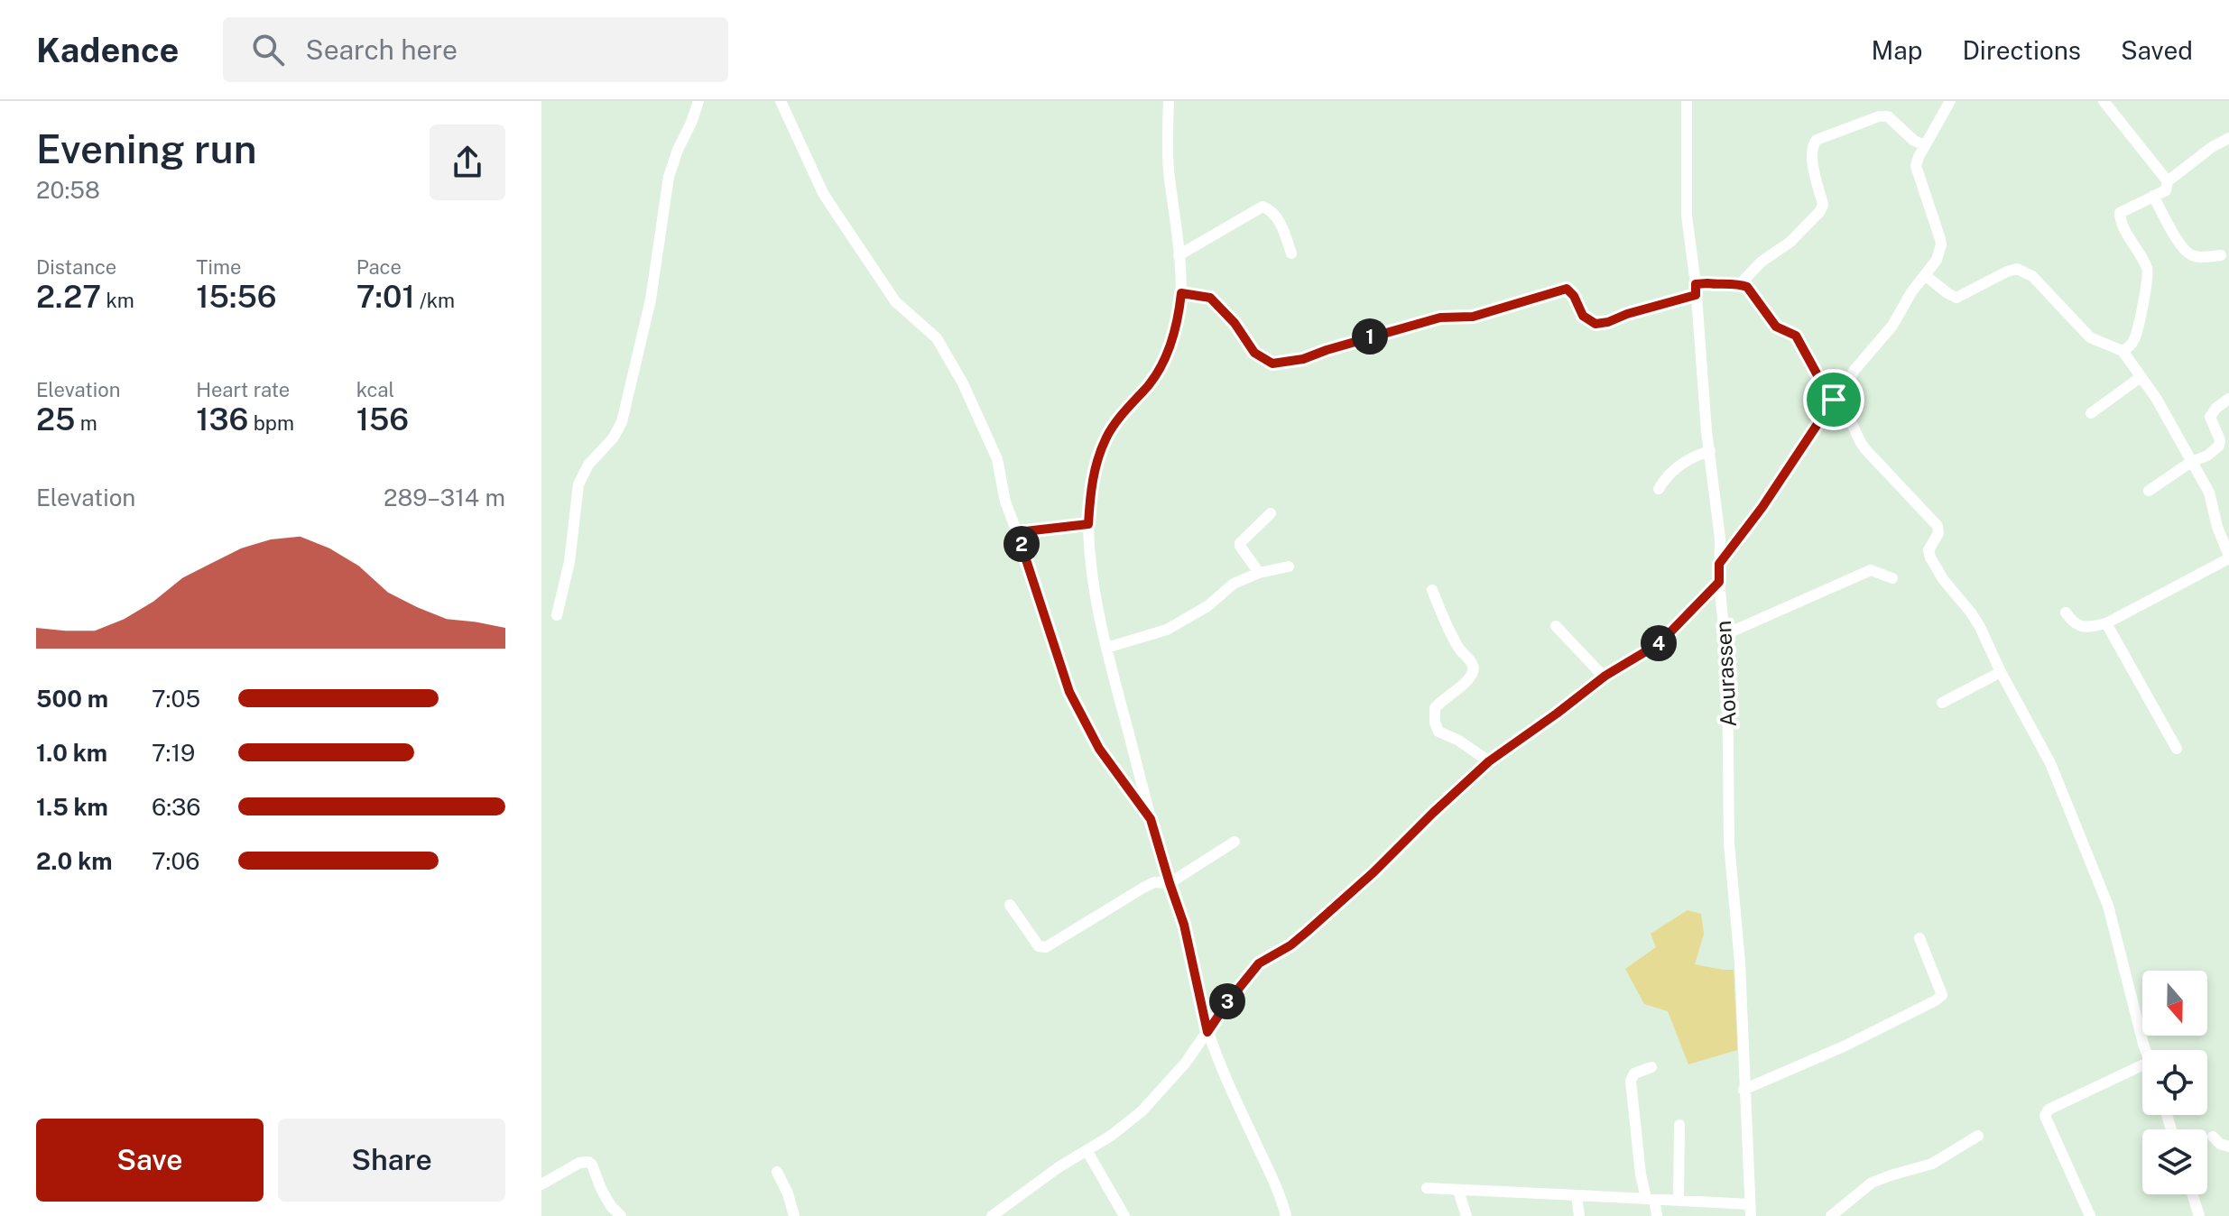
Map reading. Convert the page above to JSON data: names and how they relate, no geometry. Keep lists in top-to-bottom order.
{
  "streets": {
    "street": ["Aourassen"]
  },
  "north": "bottom",
  "page": {
    "header": "Kadence",
    "search": "Search here",
    "nav": ["Map", "Directions", "Saved"],
    "heading": ["Evening run", "20:58"],
    "stats": [
      ["Distance", "2.27 km"],
      ["Time", "15:56"],
      ["Pace", "7:01 /km"],
      ["Elevation", "25 m"],
      ["Heart rate", "136 bpm"],
      ["kcal", "156"]
    ],
    "pins": [
      "1",
      "2",
      "4",
      "3"
    ],
    "chart": ["Elevation", "289–314 m"],
    "list": [
      {
        "name": "500 m",
        "note": "7:05"
      },
      {
        "name": "1.0 km",
        "note": "7:19"
      },
      {
        "name": "1.5 km",
        "note": "6:36"
      },
      {
        "name": "2.0 km",
        "note": "7:06"
      }
    ],
    "buttons": ["Save", "Share"]
  }
}
